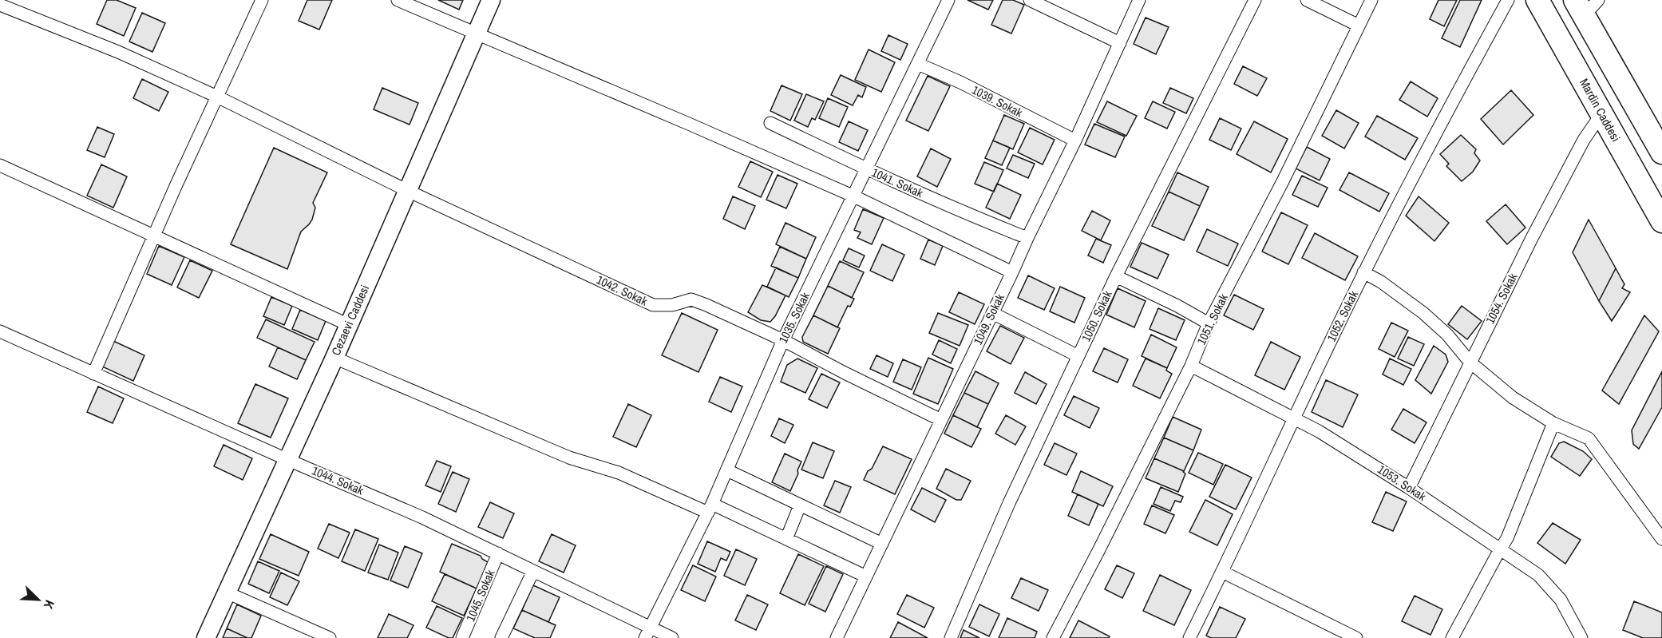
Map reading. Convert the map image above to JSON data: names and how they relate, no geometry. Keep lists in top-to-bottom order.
{
  "streets": {
    "highway": ["Mardin Caddesi"],
    "street": [
      "1039. Sokak",
      "1041. Sokak",
      "1042. Sokak",
      "1054. Sokak",
      "1050. Sokak",
      "1052. Sokak",
      "1035. Sokak",
      "1049. Sokak",
      "1051. Sokak",
      "Cezaevi Caddesi",
      "1044. Sokak",
      "1053. Sokak",
      "1045. Sokak"
    ]
  },
  "crossings": [
    ["1039. Sokak", "1035. Sokak"],
    ["1039. Sokak", "1049. Sokak"],
    ["Mardin Caddesi", "1054. Sokak"],
    ["1041. Sokak", "1035. Sokak"],
    ["1041. Sokak", "1049. Sokak"],
    ["1042. Sokak", "1035. Sokak"],
    ["1042. Sokak", "1049. Sokak"],
    ["1042. Sokak", "Cezaevi Caddesi"],
    ["1054. Sokak", "1053. Sokak"],
    ["1052. Sokak", "1053. Sokak"],
    ["1035. Sokak", "1044. Sokak"],
    ["1051. Sokak", "1053. Sokak"],
    ["Cezaevi Caddesi", "1044. Sokak"],
    ["1044. Sokak", "1045. Sokak"]
  ],
  "north": "bottom right"
}
